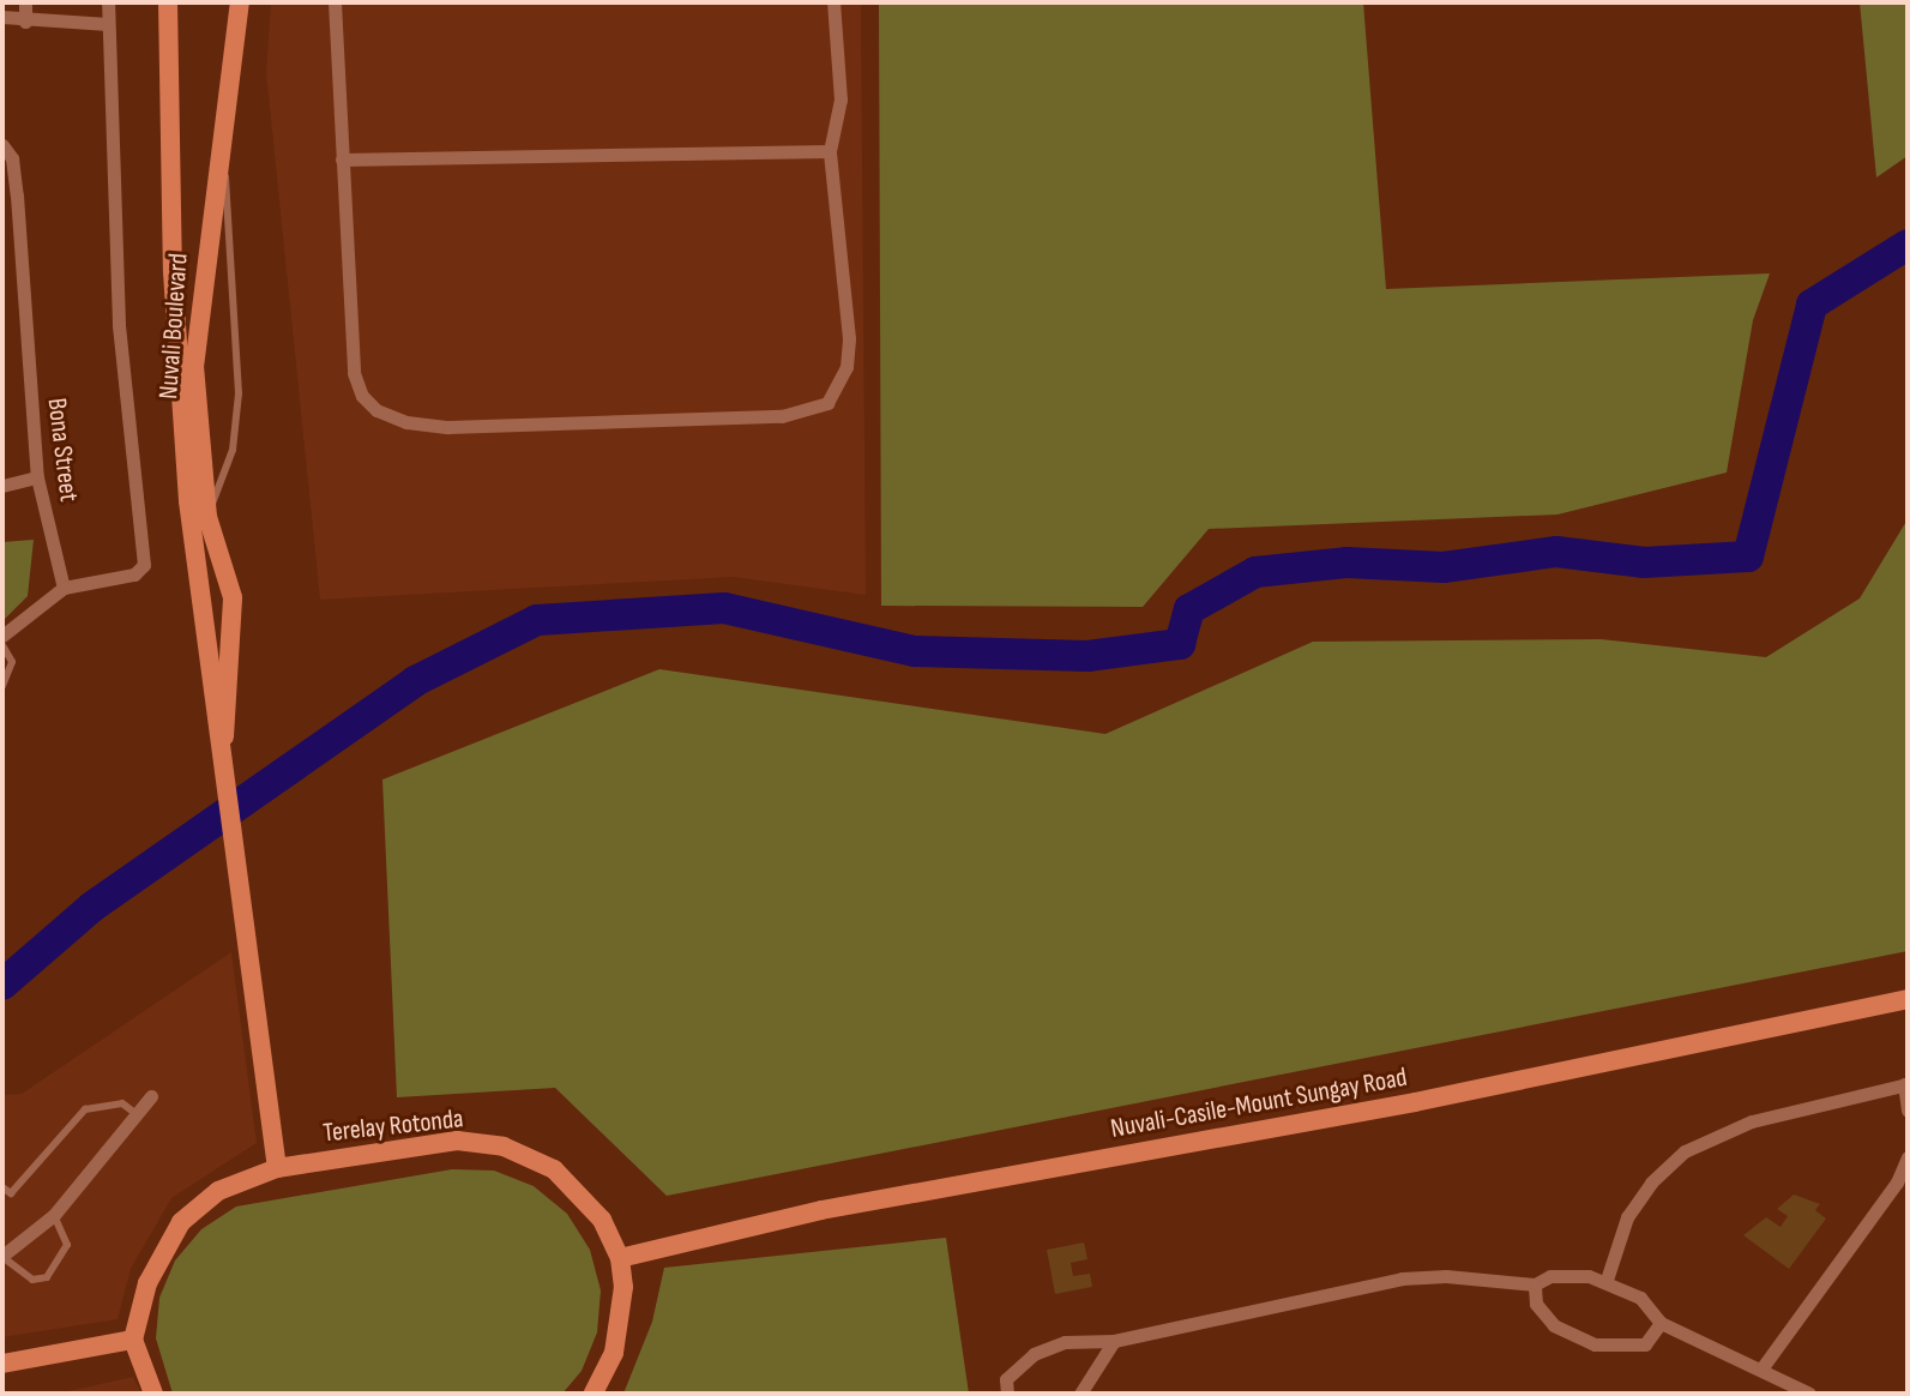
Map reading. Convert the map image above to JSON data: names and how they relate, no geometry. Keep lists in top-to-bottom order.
{
  "streets": {
    "main road": ["Nuvali Boulevard", "Nuvali-Casile-Mount Sungay Road", "Terelay Rotonda"],
    "street": ["Bona Street"]
  },
  "crossings": [
    ["Nuvali Boulevard", "Terelay Rotonda"],
    ["Nuvali-Casile-Mount Sungay Road", "Terelay Rotonda"]
  ]
}
